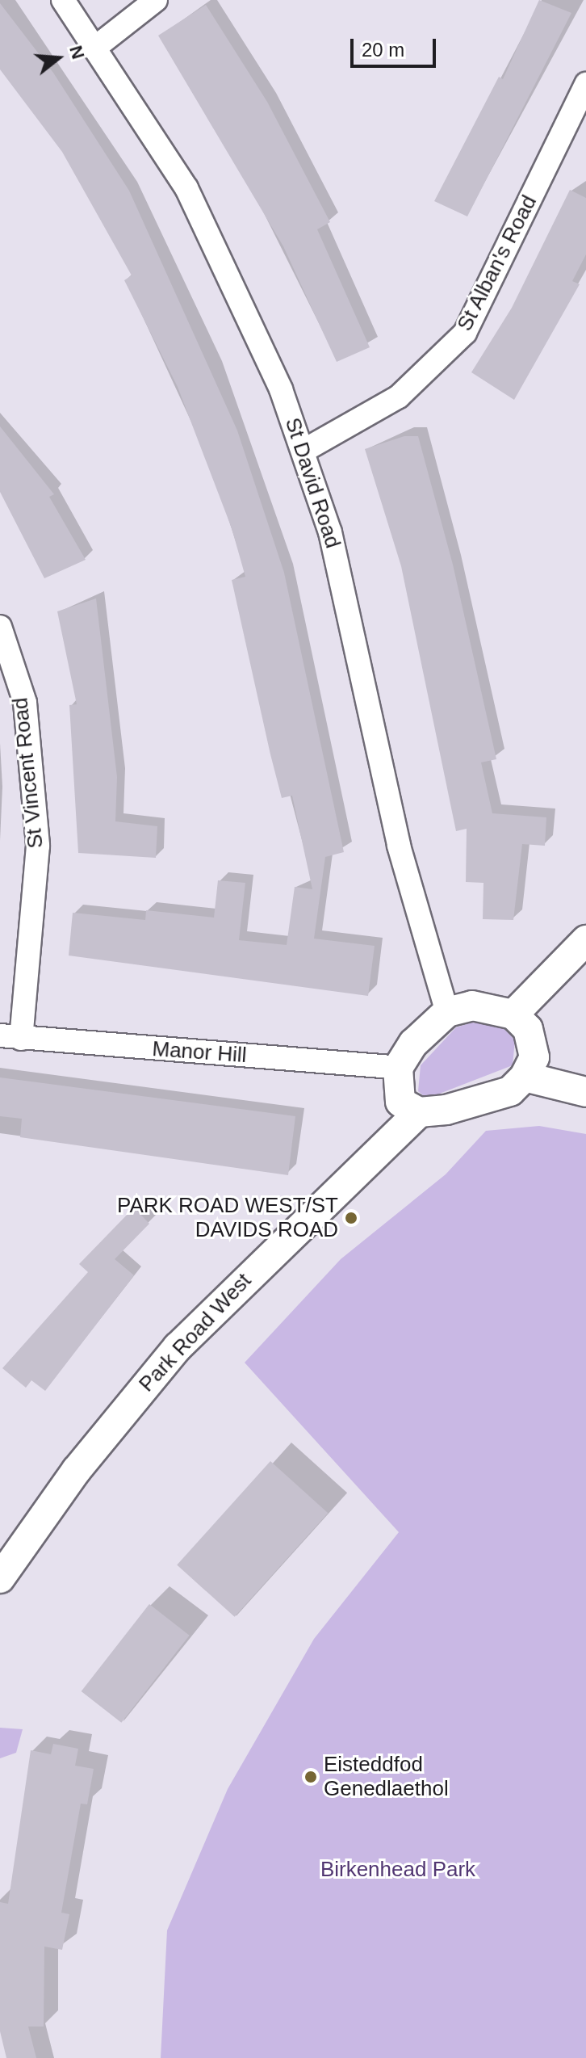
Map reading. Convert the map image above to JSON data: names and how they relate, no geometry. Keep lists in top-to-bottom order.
{
  "streets": {
    "street": [
      "St Alban's Road",
      "St David Road",
      "St Vincent Road",
      "Manor Hill",
      "Park Road West"
    ]
  },
  "crossings": [
    ["St Alban's Road", "St David Road"],
    ["St David Road", "Manor Hill"],
    ["St David Road", "Park Road West"],
    ["St Vincent Road", "Manor Hill"],
    ["Manor Hill", "Park Road West"]
  ],
  "parks": ["Birkenhead Park"],
  "places": ["PARK ROAD WEST/ST DAVIDS ROAD", "Eisteddfod Genedlaethol"],
  "scale_bar": "20 m",
  "north": "right"
}
